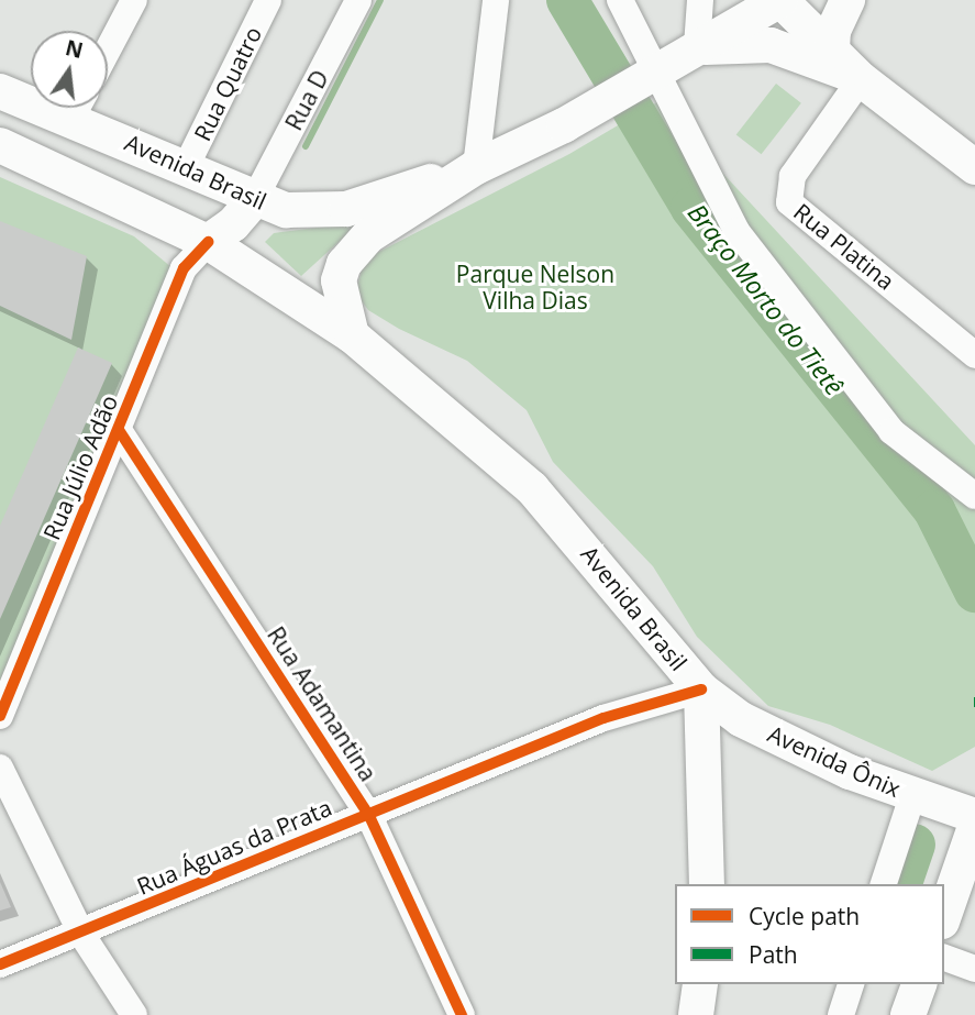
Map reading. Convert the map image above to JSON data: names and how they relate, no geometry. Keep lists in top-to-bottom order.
{
  "streets": {
    "main road": ["Avenida Brasil", "Avenida Ônix"],
    "street": [
      "Rua Quatro",
      "Rua D",
      "Rua Platina",
      "Rua Júlio Adão",
      "Rua Adamantina",
      "Rua Águas da Prata"
    ]
  },
  "crossings": [
    ["Rua Quatro", "Avenida Brasil"],
    ["Rua D", "Avenida Brasil"],
    ["Avenida Brasil", "Rua Júlio Adão"],
    ["Avenida Brasil", "Avenida Ônix"],
    ["Avenida Brasil", "Rua Águas da Prata"],
    ["Rua Júlio Adão", "Rua Adamantina"],
    ["Rua Adamantina", "Rua Águas da Prata"],
    ["Avenida Ônix", "Rua Águas da Prata"]
  ],
  "water": ["Braço Morto do Tietê"],
  "parks": ["Parque Nelson Vilha Dias"],
  "legend": ["Cycle path", "Path"],
  "north": "top"
}
